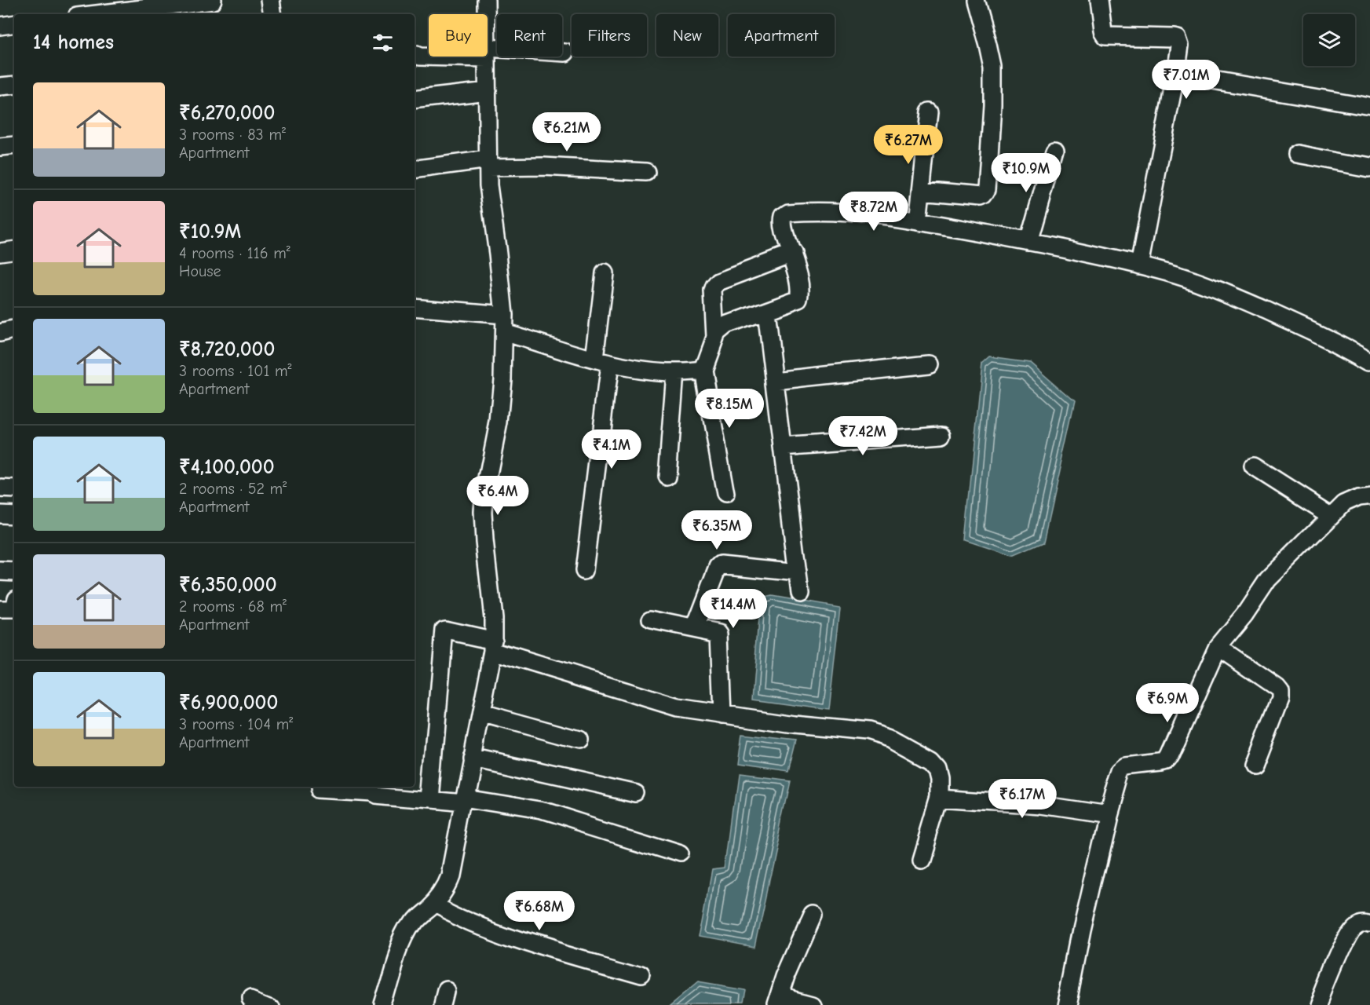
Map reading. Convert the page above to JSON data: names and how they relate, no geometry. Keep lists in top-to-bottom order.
{
  "page": {
    "chip": [
      "Buy",
      "Rent",
      "Filters",
      "New",
      "Apartment"
    ],
    "heading": "14 homes",
    "price": [
      "₹7.01M",
      "₹6.21M",
      "₹6.27M",
      "₹10.9M",
      "₹8.72M",
      "₹8.15M",
      "₹7.42M",
      "₹4.1M",
      "₹6.4M",
      "₹6.35M",
      "₹14.4M",
      "₹6.9M",
      "₹6.17M",
      "₹6.68M"
    ],
    "list": [
      {
        "name": "₹6,270,000",
        "note": "3 rooms · 83 m² · Apartment"
      },
      {
        "name": "₹10.9M",
        "note": "4 rooms · 116 m² · House"
      },
      {
        "name": "₹8,720,000",
        "note": "3 rooms · 101 m² · Apartment"
      },
      {
        "name": "₹4,100,000",
        "note": "2 rooms · 52 m² · Apartment"
      },
      {
        "name": "₹6,350,000",
        "note": "2 rooms · 68 m² · Apartment"
      },
      {
        "name": "₹6,900,000",
        "note": "3 rooms · 104 m² · Apartment"
      }
    ]
  }
}
